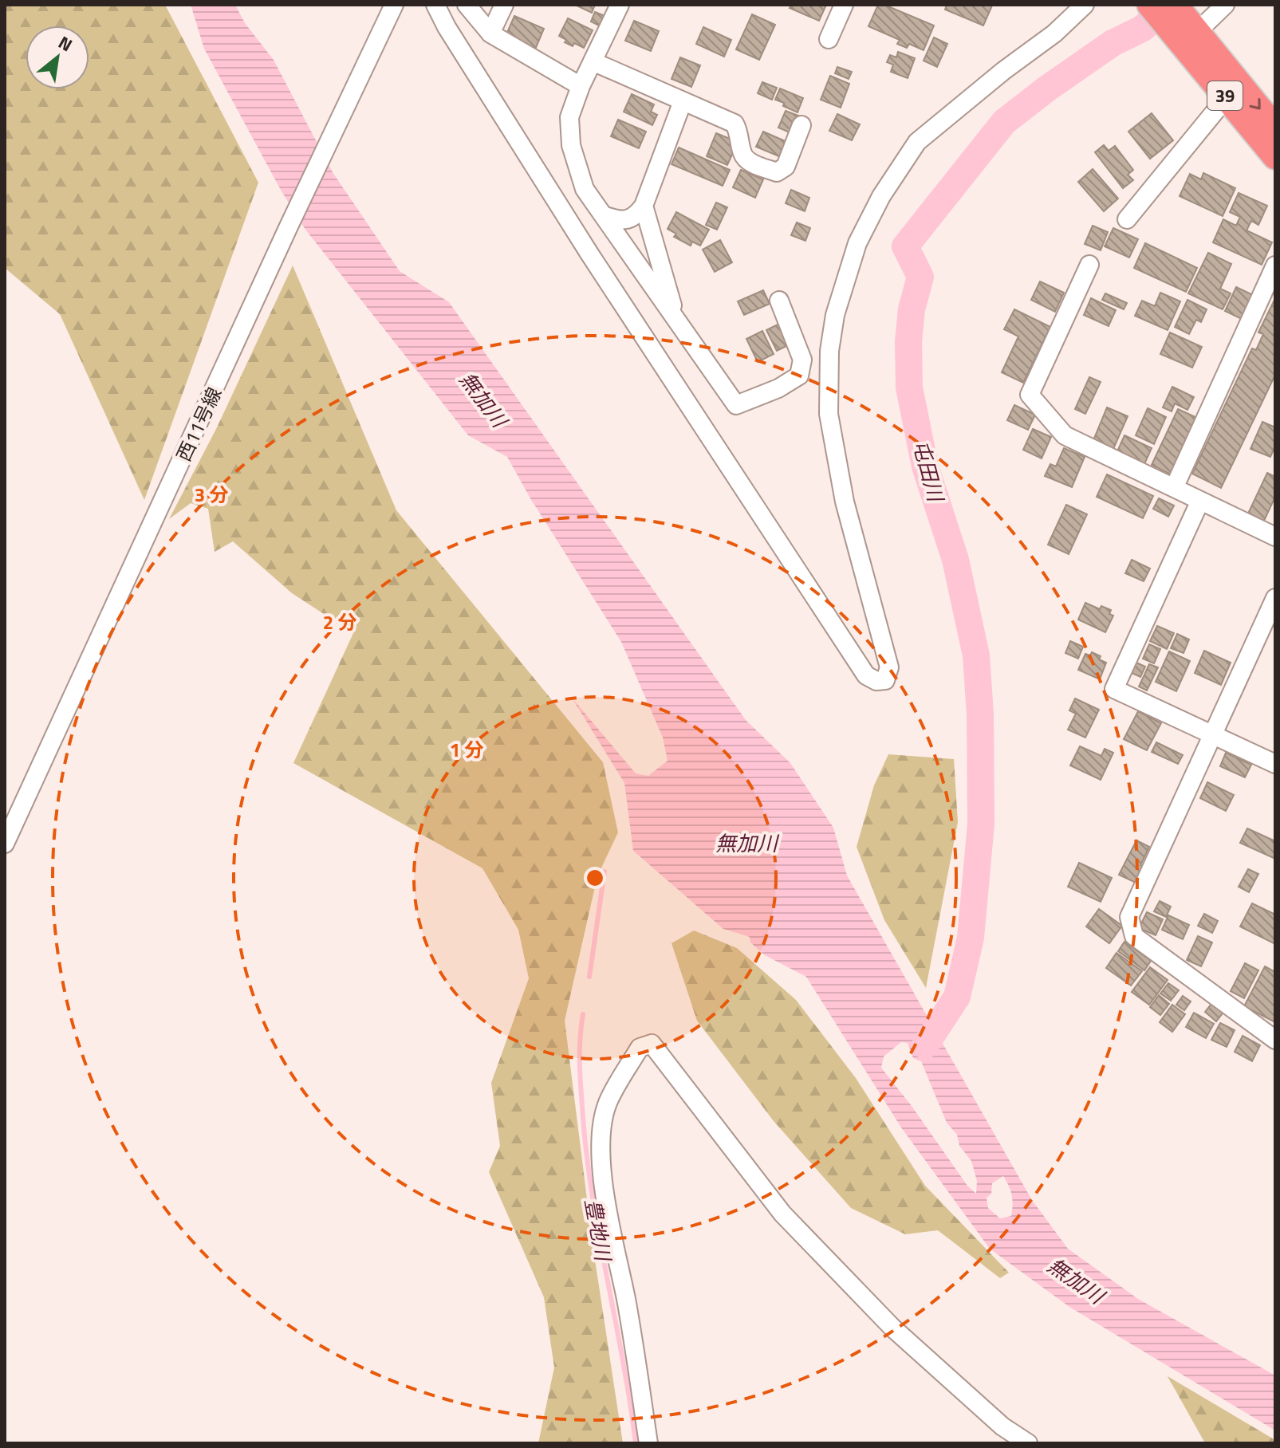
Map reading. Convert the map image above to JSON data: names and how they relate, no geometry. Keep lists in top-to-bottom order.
{
  "streets": {
    "highway": ["39"],
    "street": ["西11号線"]
  },
  "water": ["無加川", "屯田川", "豊地川"],
  "north": "top right",
  "rings": ["3 分", "2 分", "1 分"]
}
